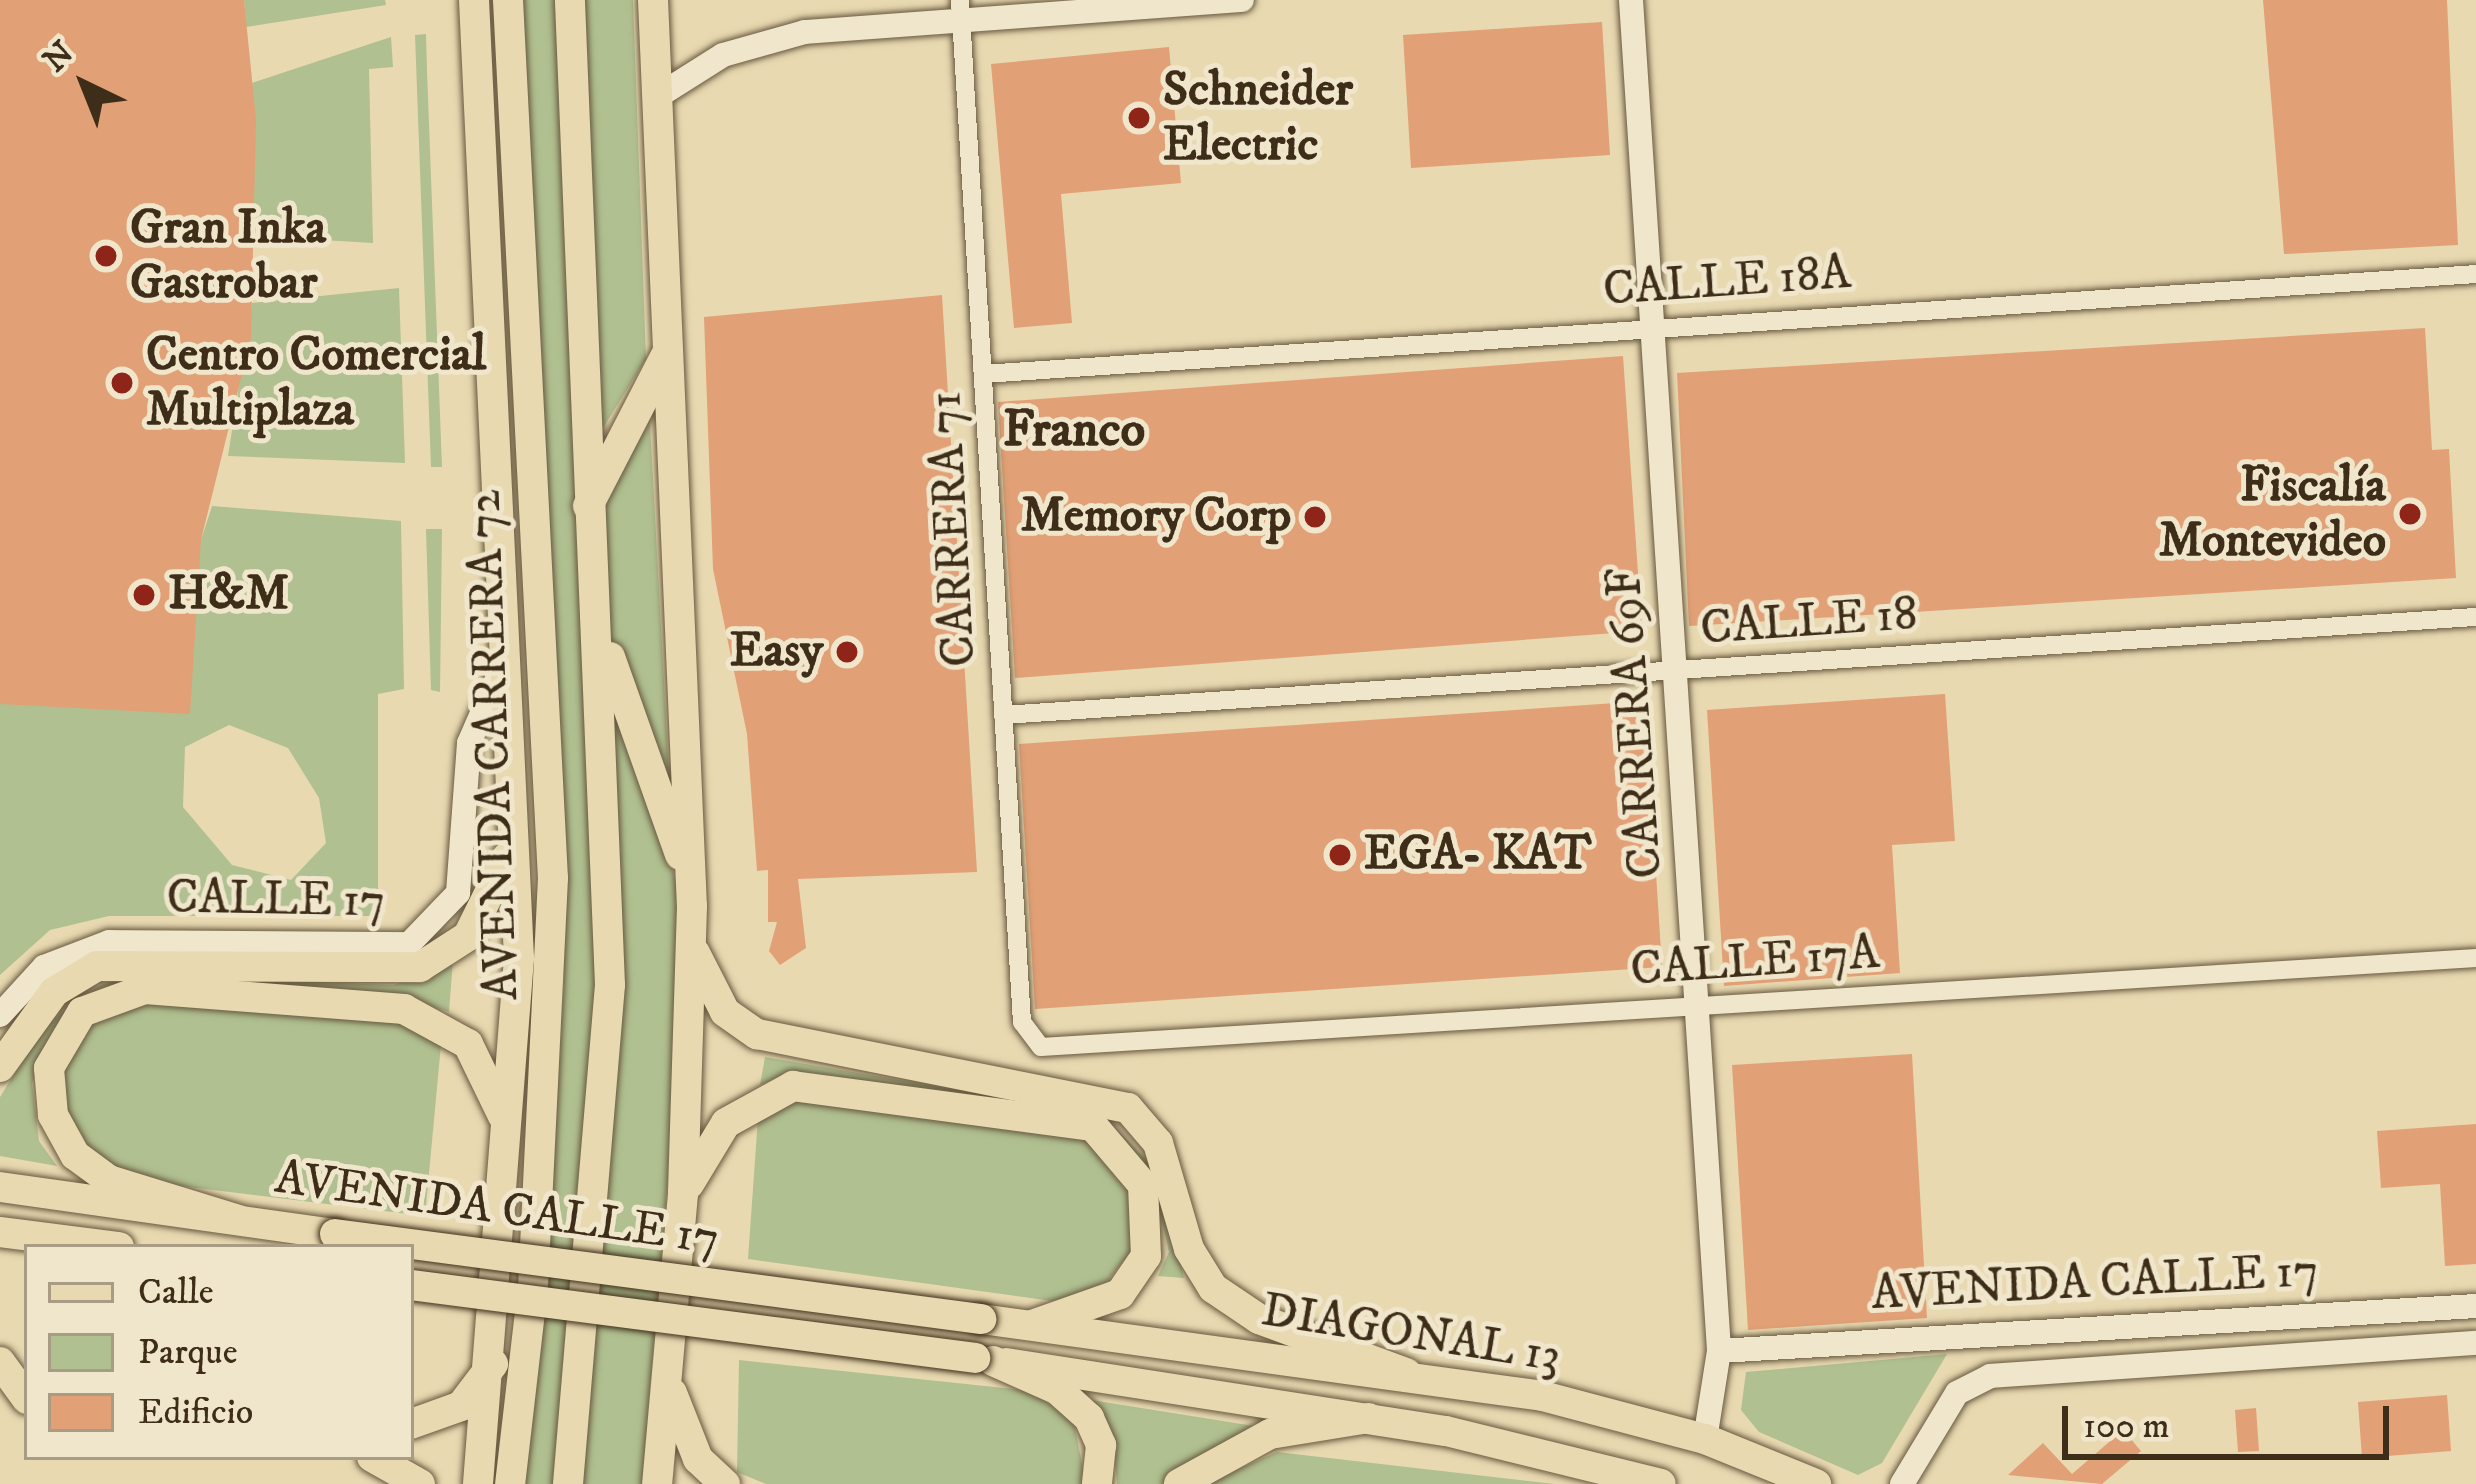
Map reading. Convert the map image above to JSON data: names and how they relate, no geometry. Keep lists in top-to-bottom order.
{
  "streets": {
    "main road": ["AVENIDA CARRERA 72", "AVENIDA CALLE 17", "DIAGONAL 13"],
    "street": [
      "CALLE 18A",
      "CARRERA 71",
      "CALLE 18",
      "CARRERA 69F",
      "CALLE 17",
      "CALLE 17A"
    ]
  },
  "crossings": [
    ["CALLE 18A", "CARRERA 71"],
    ["CALLE 18A", "CARRERA 69F"],
    ["CARRERA 71", "CALLE 18"],
    ["CARRERA 71", "CALLE 17A"],
    ["CALLE 18", "CARRERA 69F"],
    ["CARRERA 69F", "CALLE 17A"],
    ["CARRERA 69F", "AVENIDA CALLE 17"],
    ["CARRERA 69F", "DIAGONAL 13"],
    ["AVENIDA CARRERA 72", "CALLE 17"],
    ["AVENIDA CALLE 17", "DIAGONAL 13"]
  ],
  "districts": ["Franco"],
  "places": [
    "Schneider Electric",
    "Gran Inka Gastrobar",
    "Centro Comercial Multiplaza",
    "Fiscalía Montevideo",
    "Memory Corp",
    "H&M",
    "Easy",
    "EGA- KAT"
  ],
  "legend": ["Calle", "Parque", "Edificio"],
  "scale_bar": "100 m",
  "north": "top left"
}
